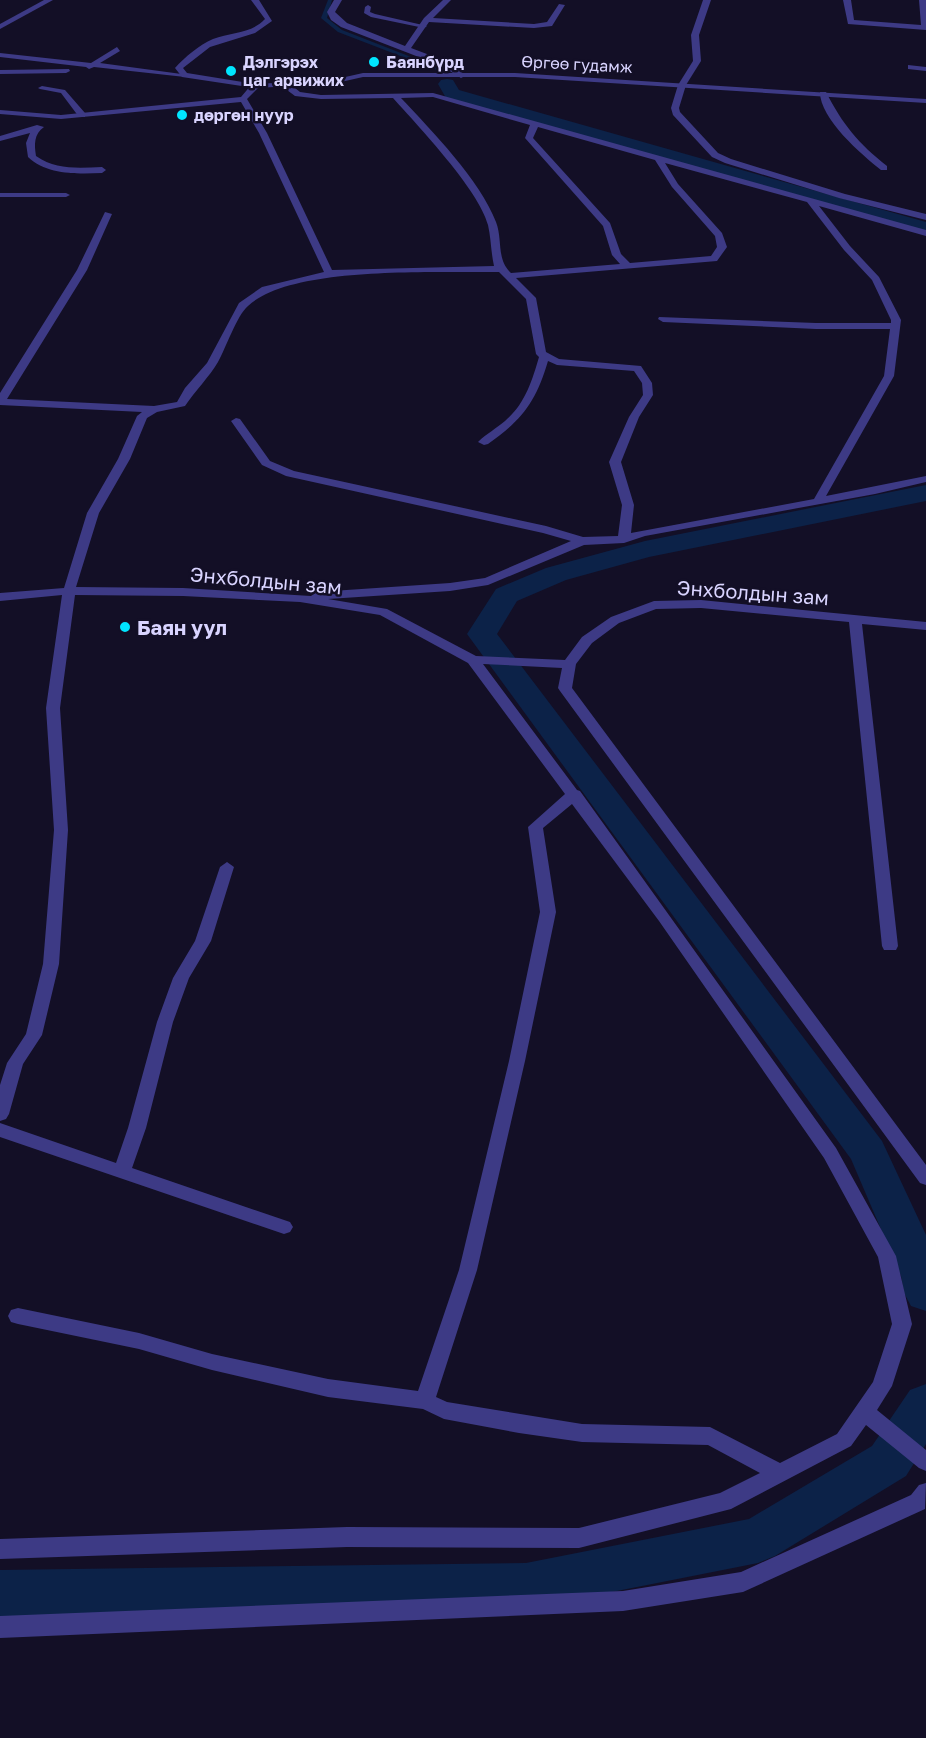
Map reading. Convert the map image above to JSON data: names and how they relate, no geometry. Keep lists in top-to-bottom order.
{
  "streets": {
    "street": ["Өргөө гудамж", "Энхболдын зам"]
  },
  "places": [
    "Баянбүрд",
    "Дэлгэрэх цаг арвижих",
    "дөргөн нуур",
    "Баян уул"
  ]
}
